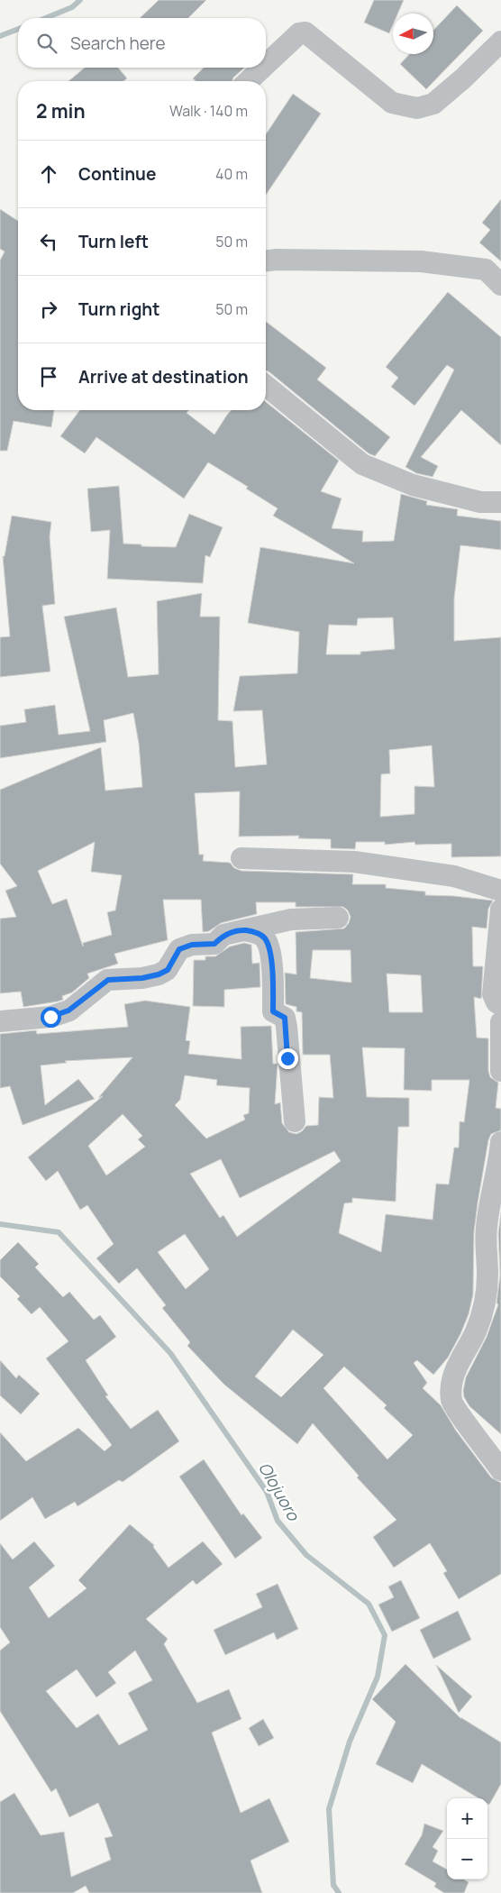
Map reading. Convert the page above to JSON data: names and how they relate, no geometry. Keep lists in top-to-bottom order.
{
  "water": ["Olojuoro"],
  "north": "left",
  "page": {
    "search": "Search here",
    "heading": ["2 min", "Walk · 140 m"],
    "list": [
      ["Continue", "40 m"],
      ["Turn left", "50 m"],
      ["Turn right", "50 m"],
      "Arrive at destination"
    ],
    "map_buttons": ["+", "−"]
  }
}
